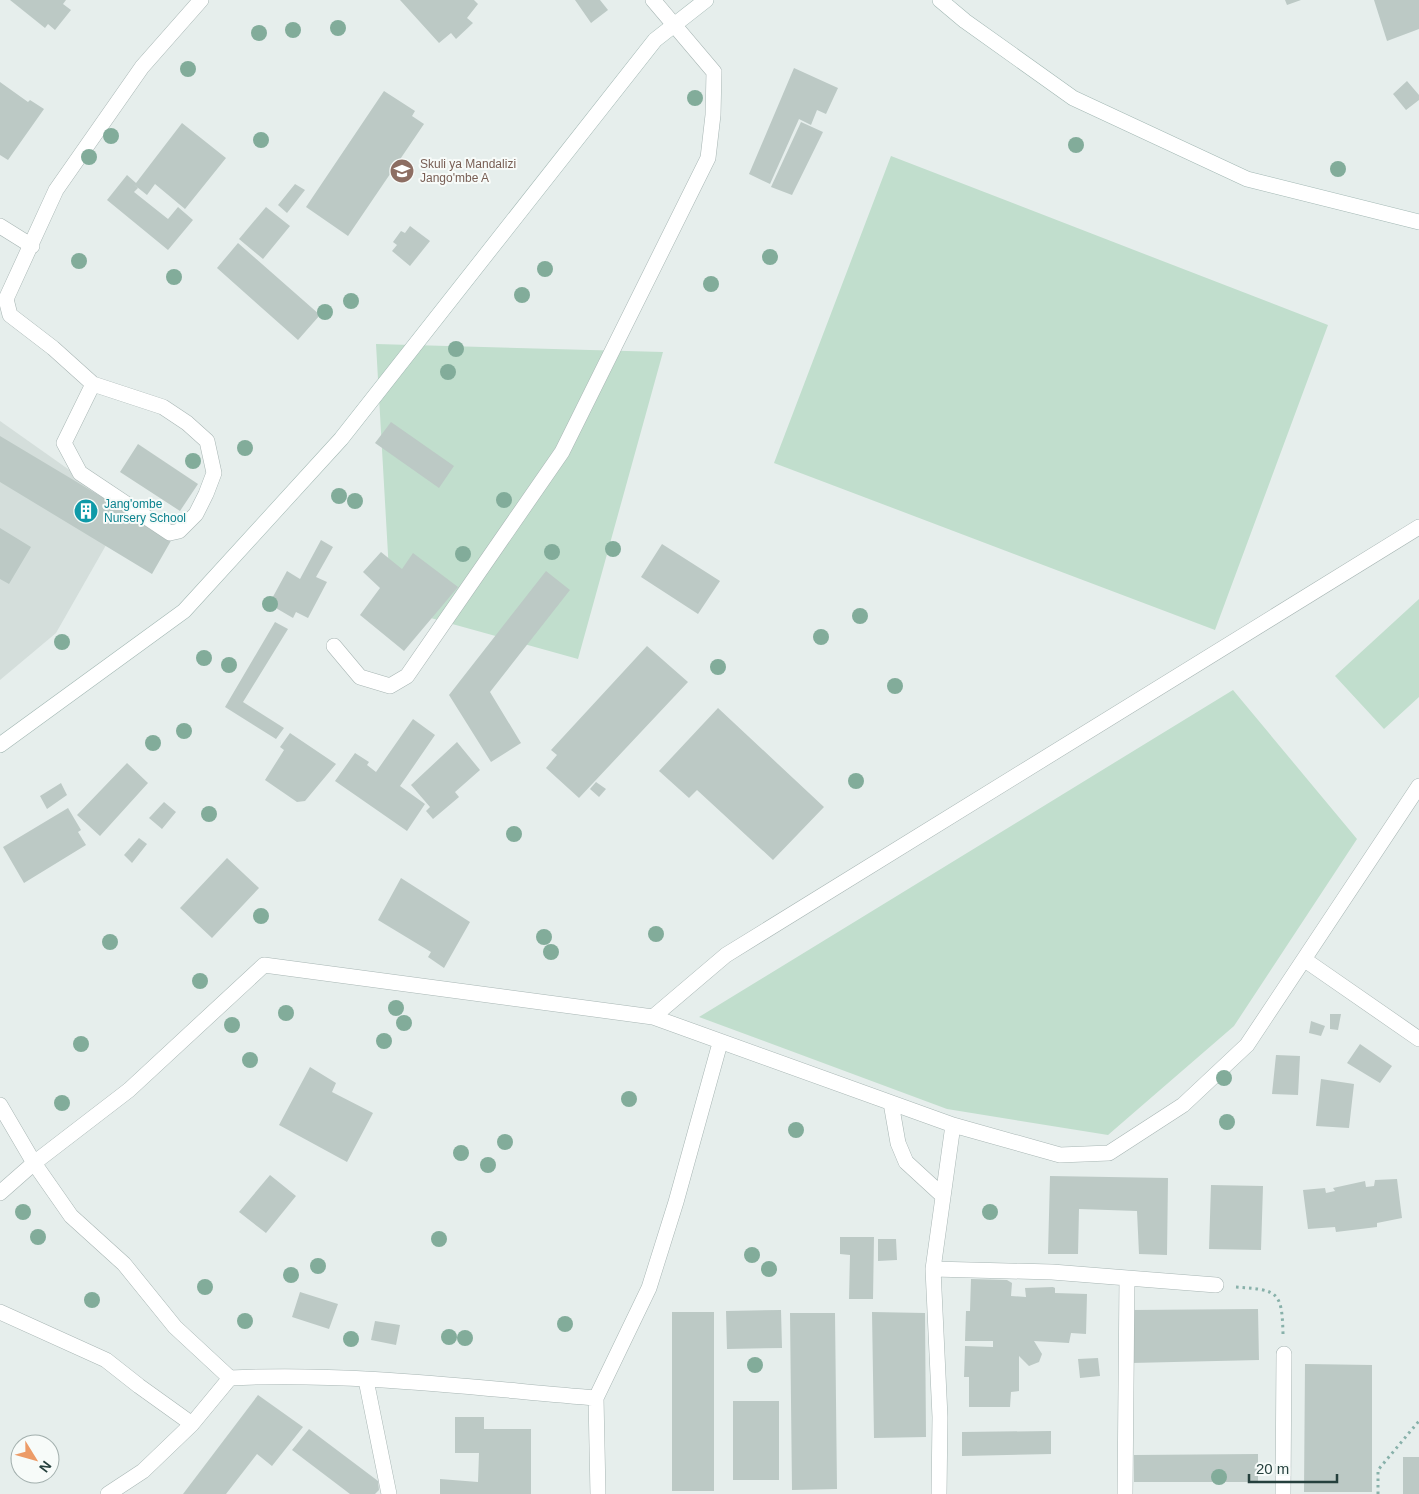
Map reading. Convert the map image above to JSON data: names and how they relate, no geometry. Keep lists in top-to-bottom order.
{
  "places": {
    "school or university": ["Skuli ya Mandalizi Jango'mbe A"],
    "building": ["Jang'ombe Nursery School"]
  },
  "scale_bar": "20 m",
  "north": "bottom right"
}
